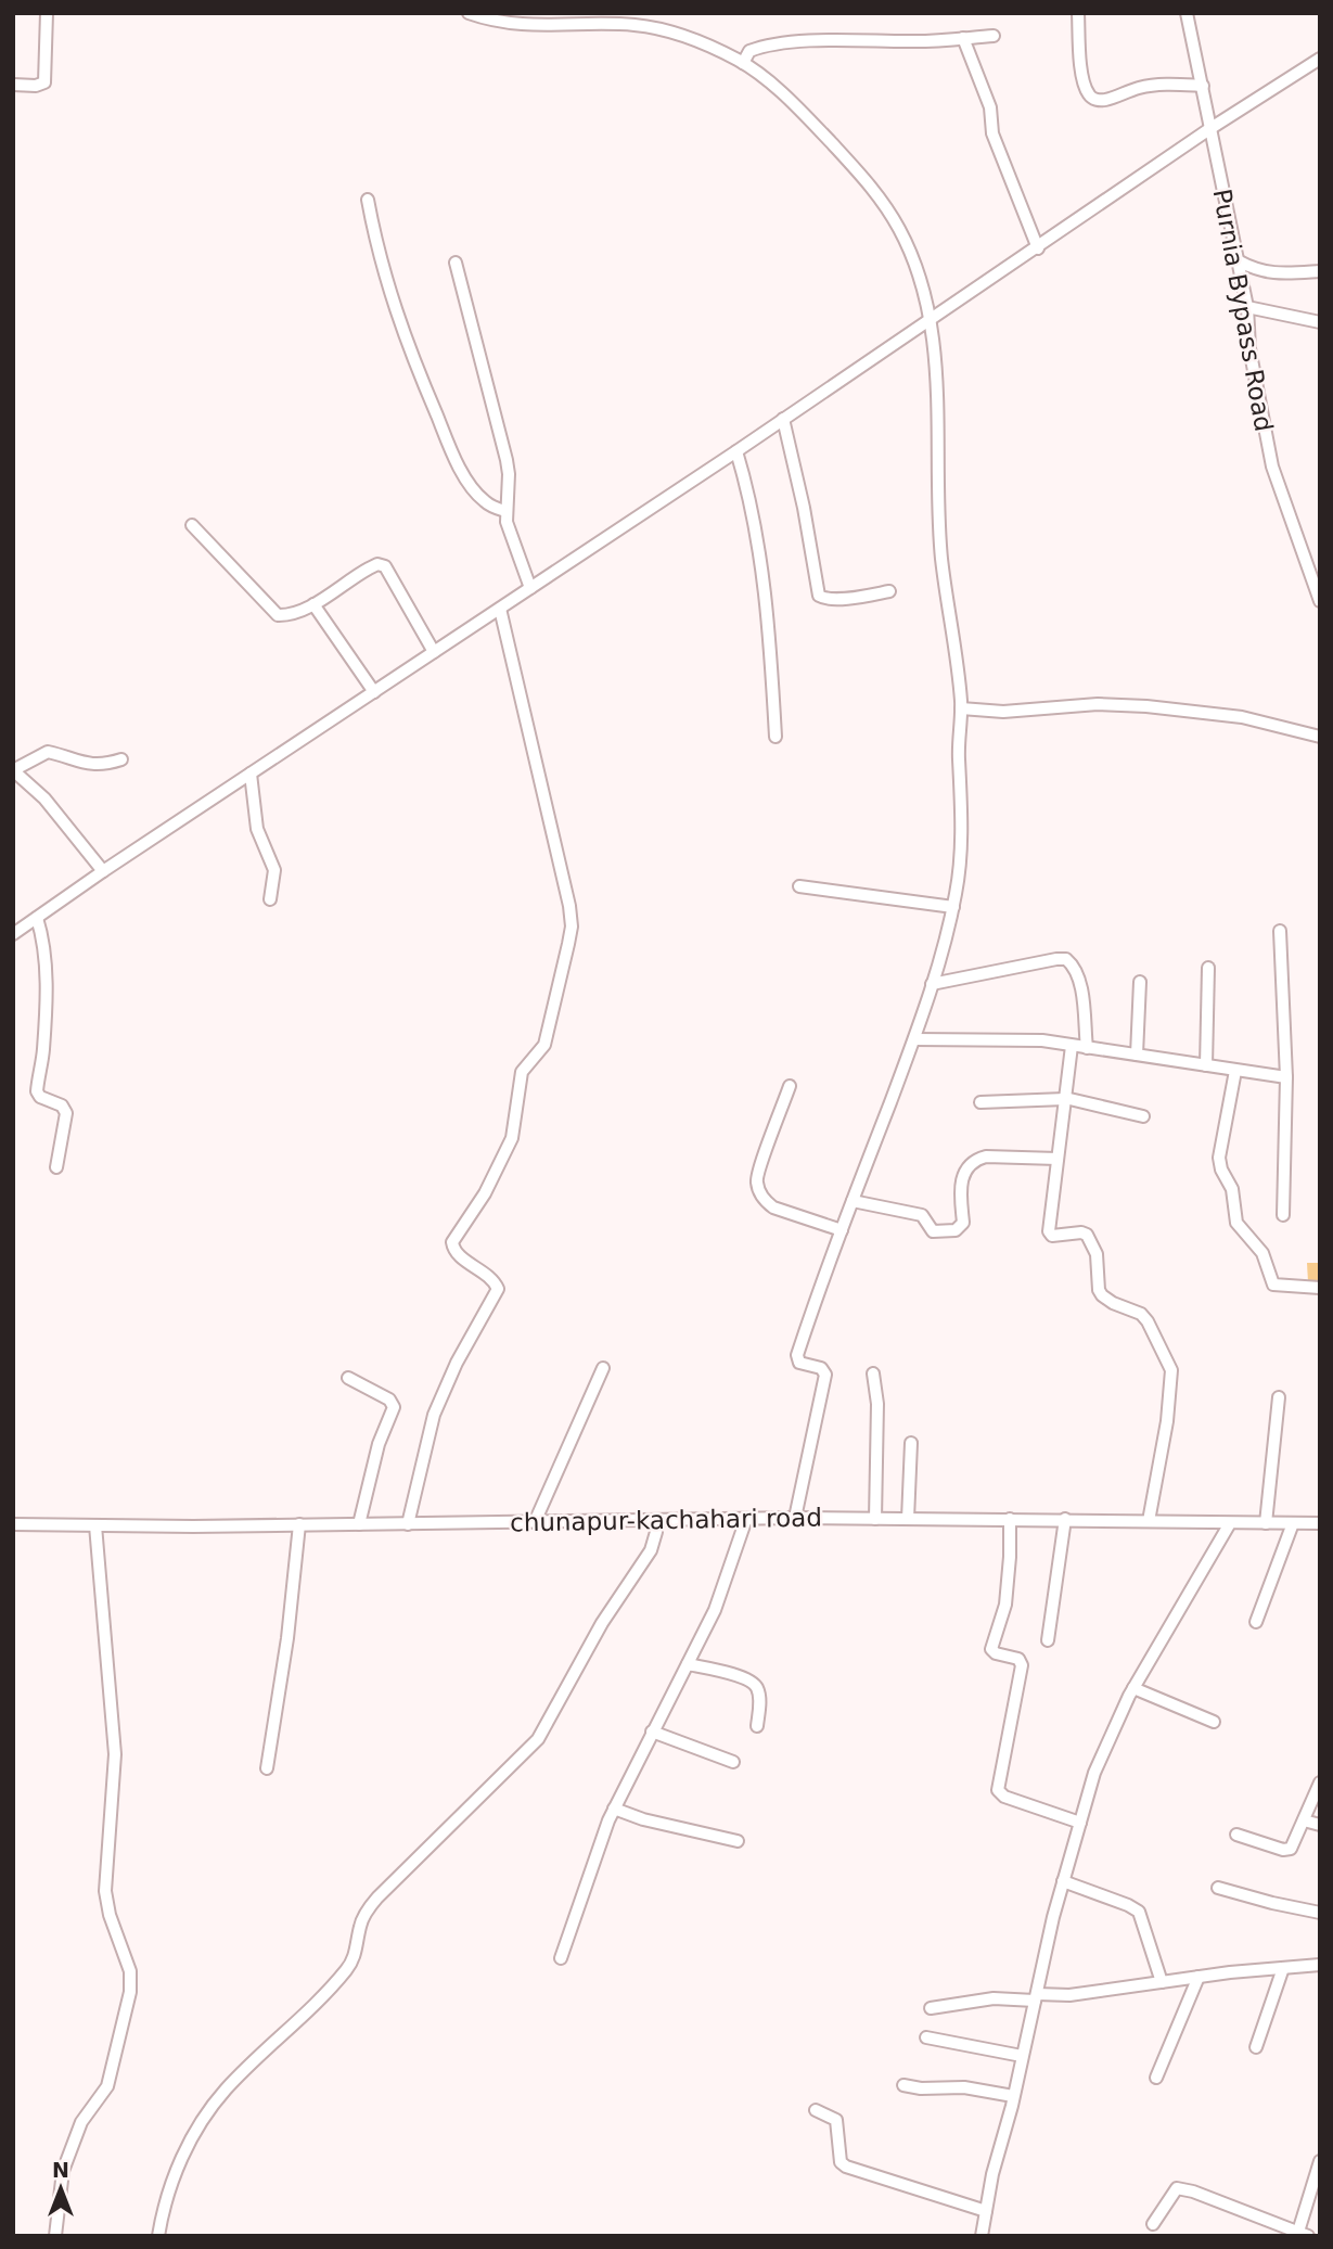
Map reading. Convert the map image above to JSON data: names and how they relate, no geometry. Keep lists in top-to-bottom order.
{
  "streets": {
    "street": ["Purnia Bypass Road", "chunapur-kachahari road"]
  },
  "north": "top"
}
